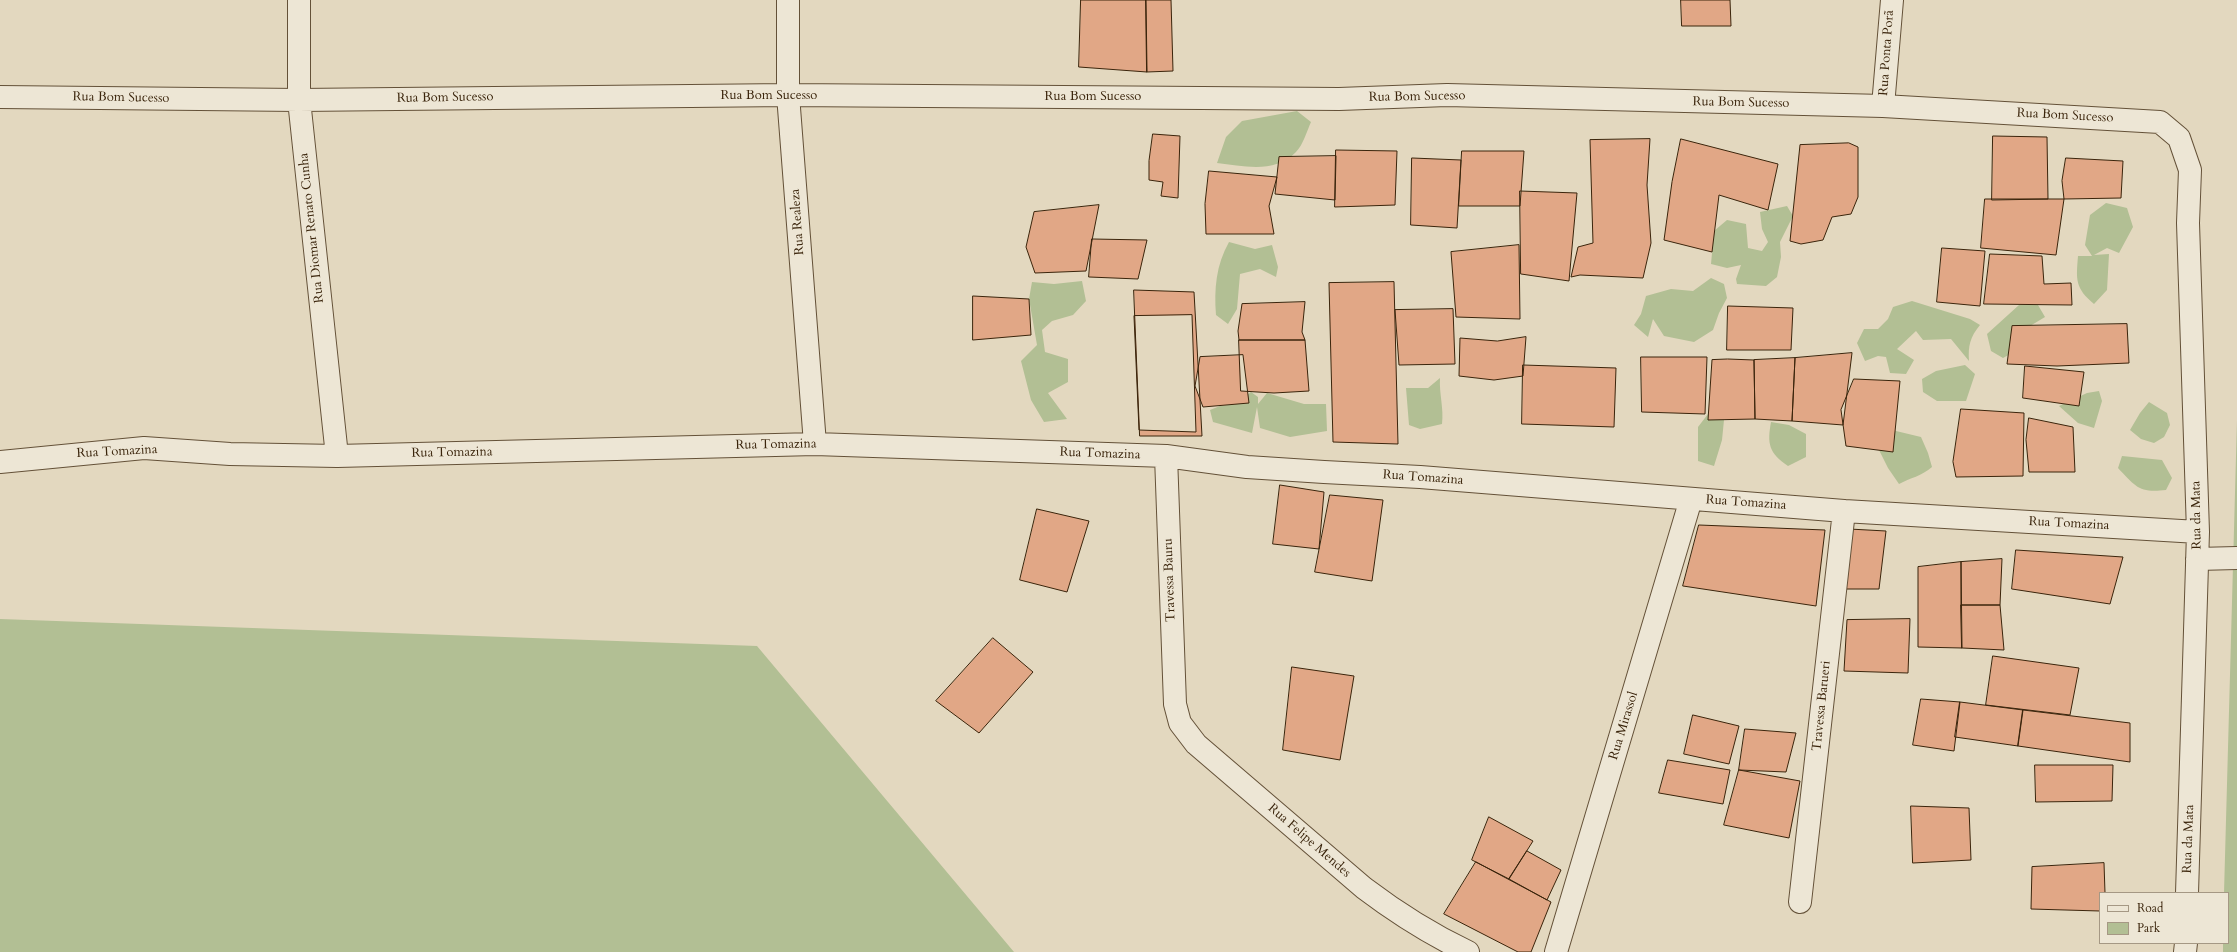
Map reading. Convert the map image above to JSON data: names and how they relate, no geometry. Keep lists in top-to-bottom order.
{
  "streets": {
    "street": [
      "Rua Ponta Porã",
      "Rua Bom Sucesso",
      "Rua Realeza",
      "Rua Diomar Renato Cunha",
      "Rua Tomazina",
      "Rua da Mata",
      "Travessa Bauru",
      "Travessa Barueri",
      "Rua Mirassol",
      "Rua Felipe Mendes"
    ]
  },
  "crossings": [
    ["Rua Ponta Porã", "Rua Bom Sucesso"],
    ["Rua Bom Sucesso", "Rua Realeza"],
    ["Rua Bom Sucesso", "Rua Diomar Renato Cunha"],
    ["Rua Bom Sucesso", "Rua da Mata"],
    ["Rua Realeza", "Rua Tomazina"],
    ["Rua Diomar Renato Cunha", "Rua Tomazina"],
    ["Rua Tomazina", "Rua da Mata"],
    ["Rua Tomazina", "Travessa Bauru"],
    ["Rua Tomazina", "Travessa Barueri"],
    ["Rua Tomazina", "Rua Mirassol"],
    ["Travessa Bauru", "Rua Felipe Mendes"]
  ],
  "legend": ["Road", "Park"]
}
